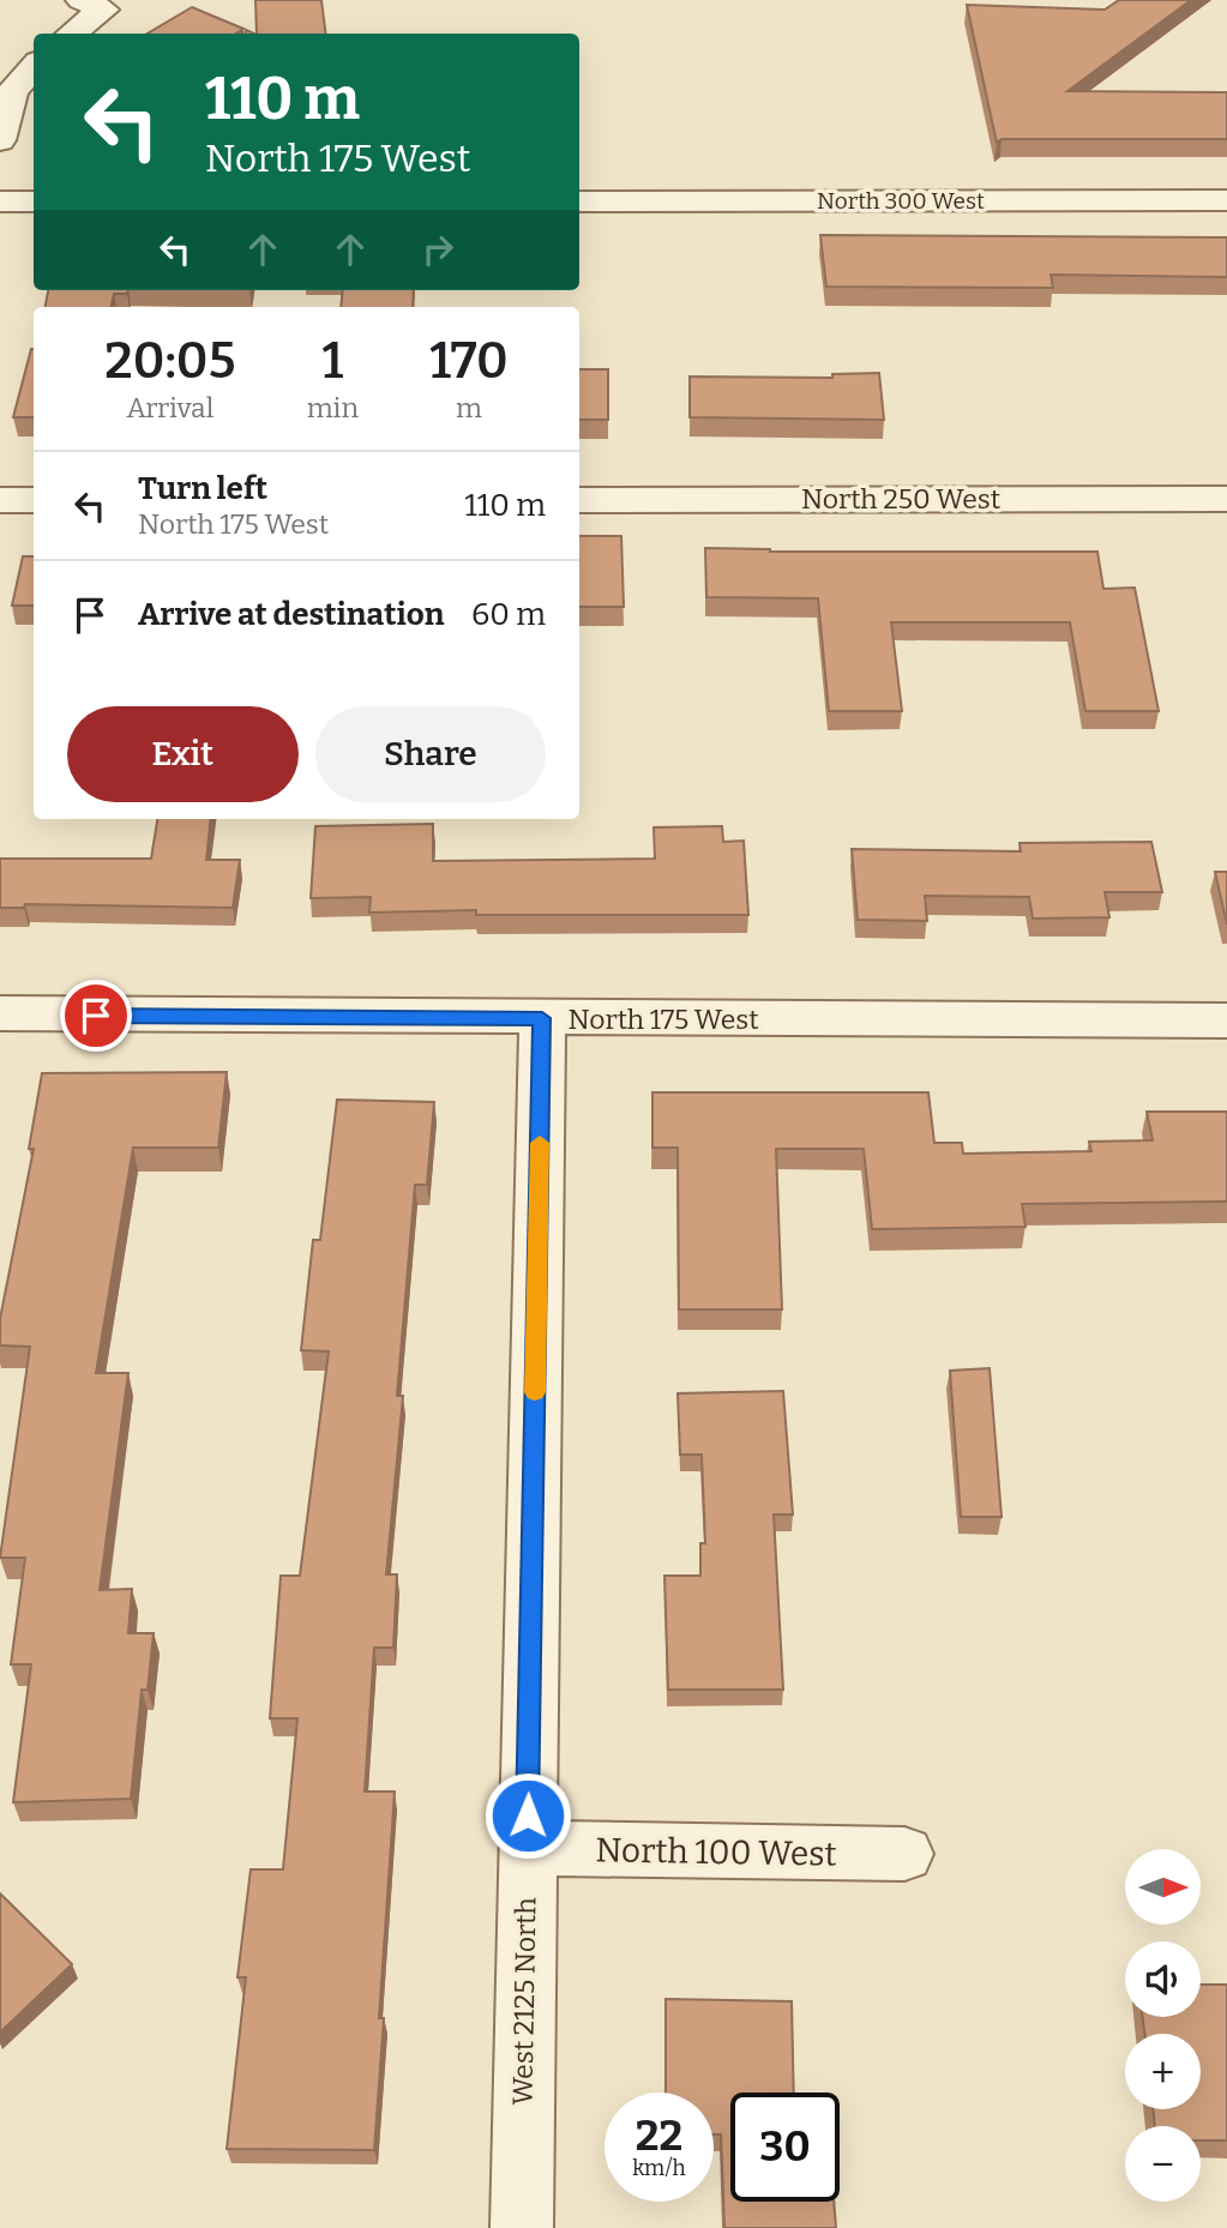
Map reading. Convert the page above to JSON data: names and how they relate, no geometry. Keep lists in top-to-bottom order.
{
  "streets": {
    "street": [
      "North 300 West",
      "North 250 West",
      "North 175 West",
      "North 100 West",
      "West 2125 North"
    ]
  },
  "crossings": [
    ["North 175 West", "West 2125 North"],
    ["North 100 West", "West 2125 North"]
  ],
  "north": "right",
  "page": {
    "turn": ["110 m", "North 175 West"],
    "eta": [
      "20:05",
      "Arrival",
      "1",
      "min",
      "170",
      "m"
    ],
    "list": [
      {
        "name": "Turn left",
        "note": "North 175 West",
        "value": "110 m"
      },
      {
        "name": "Arrive at destination",
        "value": "60 m"
      }
    ],
    "buttons": ["Exit", "Share"],
    "map_buttons": ["+", "−"],
    "speed": "22 km/h",
    "limit": "30"
  }
}
